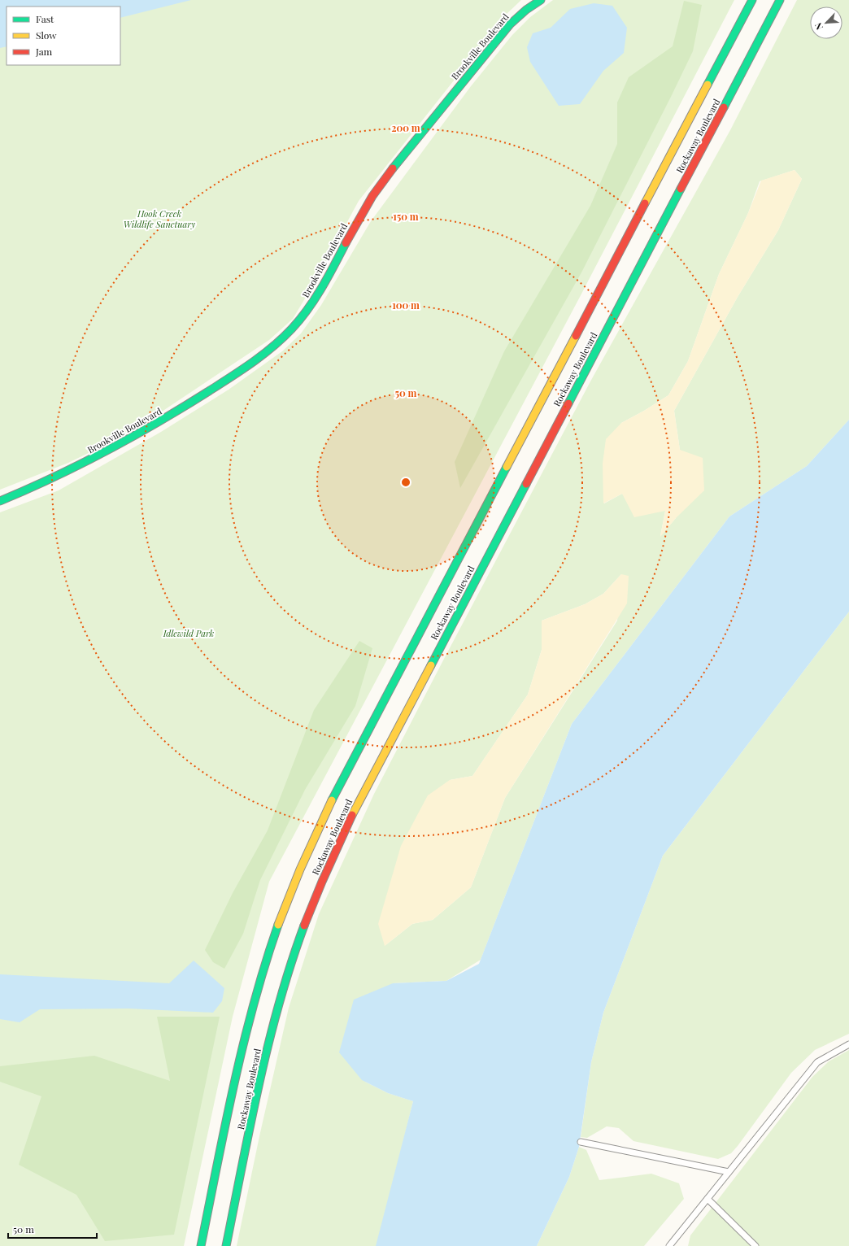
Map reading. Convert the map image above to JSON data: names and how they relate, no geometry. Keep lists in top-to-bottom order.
{
  "streets": {
    "main road": ["Brookville Boulevard", "Rockaway Boulevard"]
  },
  "parks": ["Hook Creek Wildlife Sanctuary", "Idlewild Park"],
  "legend": ["Fast", "Slow", "Jam"],
  "scale_bar": "50 m",
  "north": "bottom left",
  "rings": [
    "200 m",
    "150 m",
    "100 m",
    "50 m"
  ]
}
